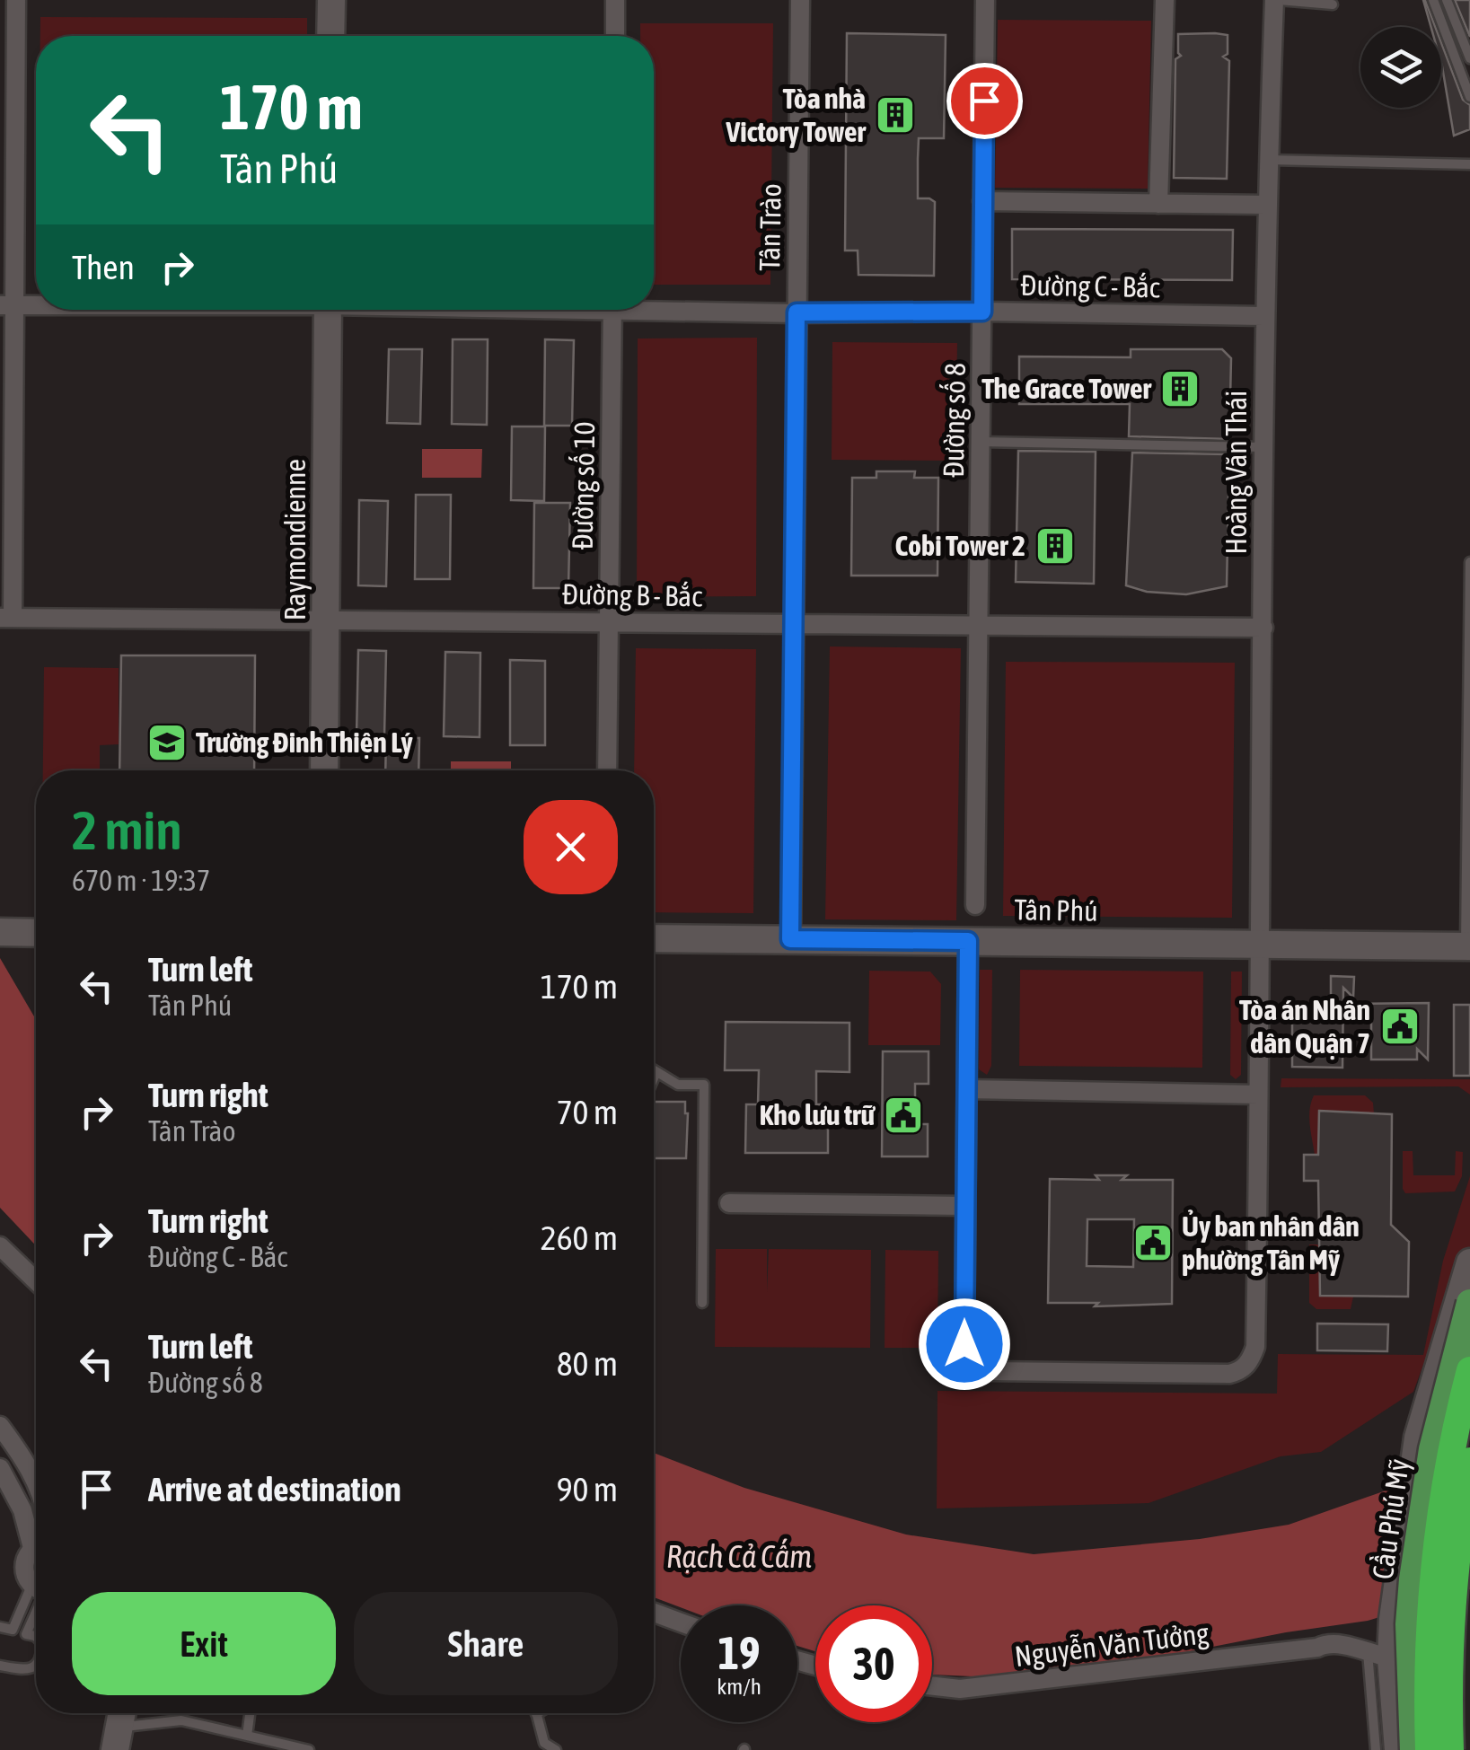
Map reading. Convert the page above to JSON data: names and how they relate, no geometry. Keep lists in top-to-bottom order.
{
  "streets": {
    "highway": ["Cầu Phú Mỹ"],
    "street": [
      "Tân Trào",
      "Đường C - Bắc",
      "Đường số 8",
      "Hoàng Văn Thái",
      "Đường số 10",
      "Raymondienne",
      "Đường B - Bắc",
      "Tân Phú",
      "Nguyễn Văn Tưởng"
    ]
  },
  "crossings": [
    ["Tân Trào", "Đường C - Bắc"],
    ["Tân Trào", "Đường B - Bắc"],
    ["Tân Trào", "Tân Phú"],
    ["Đường C - Bắc", "Đường số 8"],
    ["Đường C - Bắc", "Hoàng Văn Thái"],
    ["Đường số 8", "Đường B - Bắc"],
    ["Hoàng Văn Thái", "Đường B - Bắc"],
    ["Hoàng Văn Thái", "Tân Phú"],
    ["Đường số 10", "Đường B - Bắc"],
    ["Raymondienne", "Đường B - Bắc"]
  ],
  "water": ["Rạch Cả Cấm"],
  "places": {
    "building": ["Tòa nhà Victory Tower", "The Grace Tower", "Cobi Tower 2"],
    "school or university": ["Trường Đinh Thiện Lý"],
    "public building": ["Tòa án Nhân dân Quận 7", "Kho lưu trữ", "Ủy ban nhân dân phường Tân Mỹ"]
  },
  "page": {
    "turn": ["170 m", "Tân Phú"],
    "then": "Then",
    "heading": ["2 min", "670 m · 19:37"],
    "list": [
      {
        "name": "Turn left",
        "note": "Tân Phú",
        "value": "170 m"
      },
      {
        "name": "Turn right",
        "note": "Tân Trào",
        "value": "70 m"
      },
      {
        "name": "Turn right",
        "note": "Đường C - Bắc",
        "value": "260 m"
      },
      {
        "name": "Turn left",
        "note": "Đường số 8",
        "value": "80 m"
      },
      {
        "name": "Arrive at destination",
        "value": "90 m"
      }
    ],
    "buttons": ["Exit", "Share"],
    "speed": "19 km/h",
    "limit": "30"
  }
}
